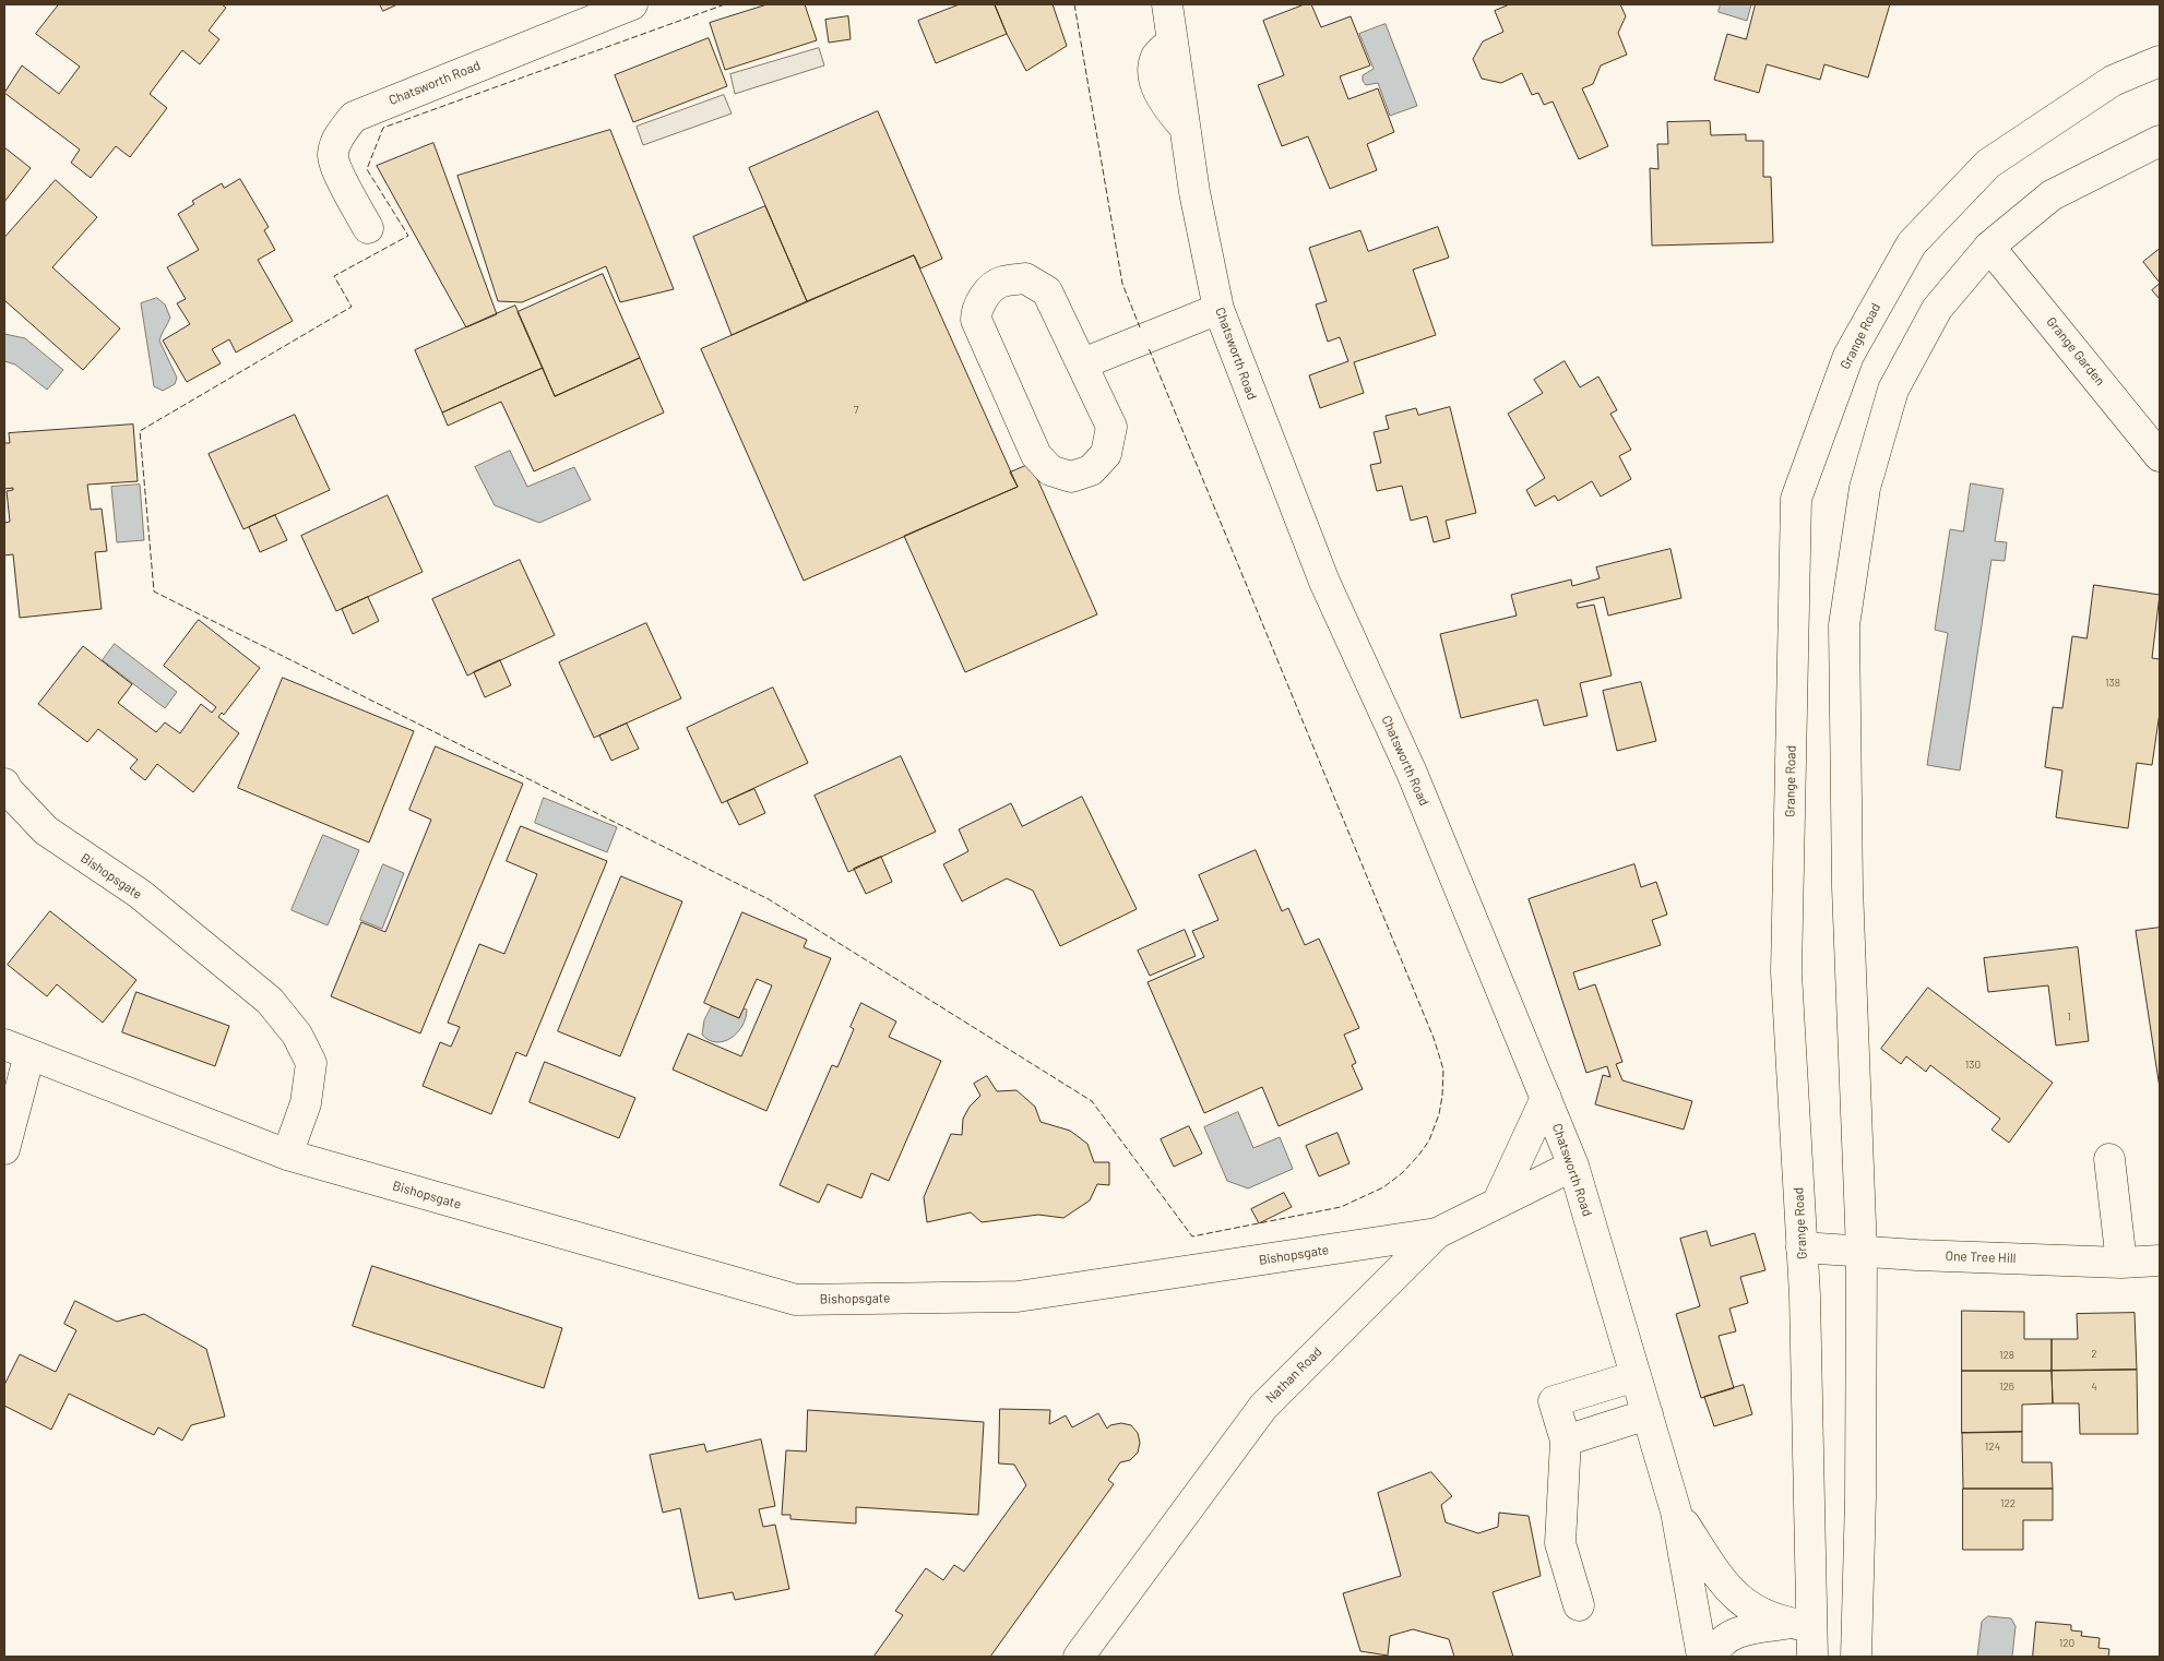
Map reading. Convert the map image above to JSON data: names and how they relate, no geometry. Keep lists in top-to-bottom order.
{
  "streets": {
    "street": [
      "Chatsworth Road",
      "Grange Road",
      "Grange Garden",
      "Bishopsgate",
      "One Tree Hill",
      "Nathan Road"
    ]
  },
  "crossings": [
    ["Chatsworth Road", "Grange Road"],
    ["Chatsworth Road", "Nathan Road"],
    ["Grange Road", "One Tree Hill"],
    ["Bishopsgate", "Nathan Road"]
  ],
  "house_numbers": [
    "7",
    "138",
    "1",
    "130",
    "2",
    "128",
    "126",
    "4",
    "124",
    "122",
    "120"
  ]
}
